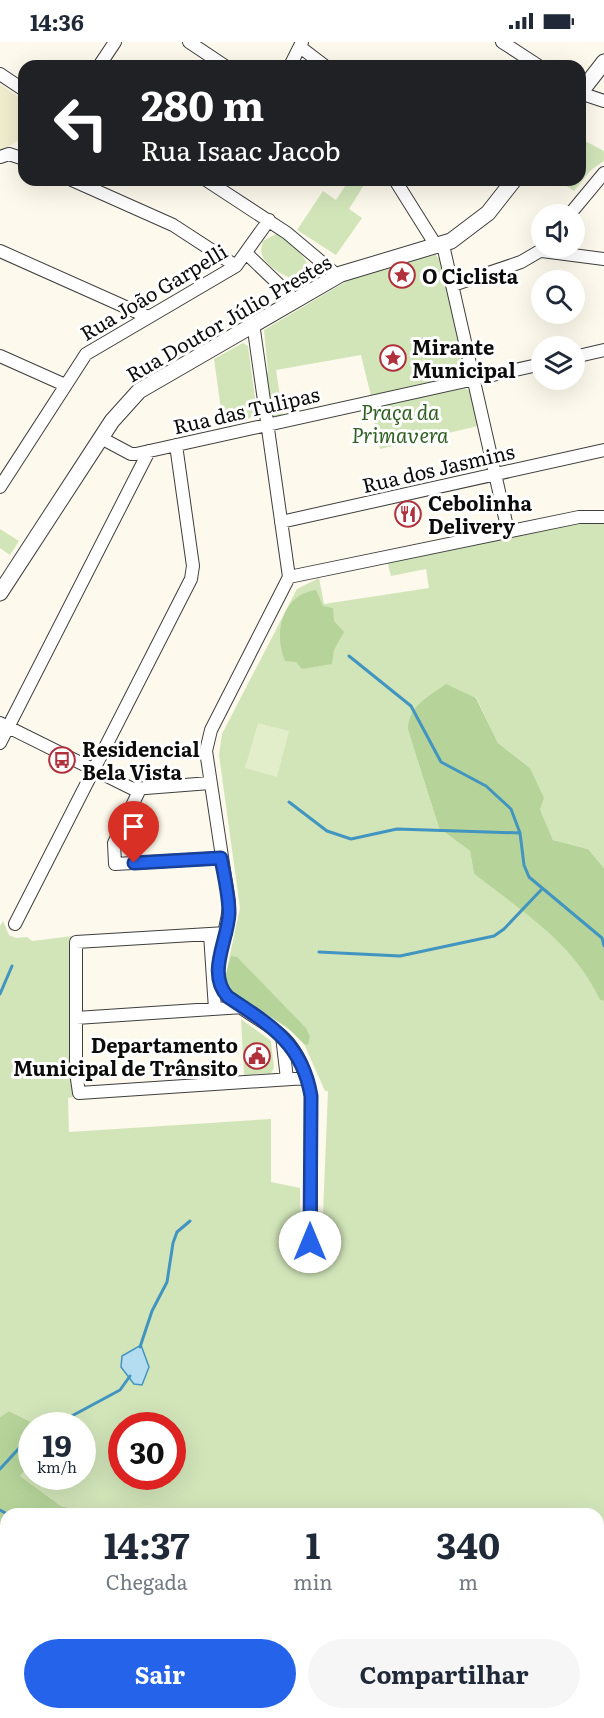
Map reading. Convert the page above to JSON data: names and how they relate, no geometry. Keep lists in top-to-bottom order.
{
  "streets": {
    "street": [
      "Rua João Garpelli",
      "Rua Doutor Júlio Prestes",
      "Rua das Tulipas",
      "Rua dos Jasmins"
    ]
  },
  "parks": ["Praça da Primavera"],
  "places": {
    "place": ["O Ciclista", "Mirante Municipal"],
    "restaurant": ["Cebolinha Delivery"],
    "bus stop": ["Residencial Bela Vista"],
    "public building": ["Departamento Municipal de Trânsito"]
  },
  "page": {
    "status": "14:36",
    "turn": ["280 m", "Rua Isaac Jacob"],
    "speed": "19 km/h",
    "limit": "30",
    "eta": [
      "14:37",
      "Chegada",
      "1",
      "min",
      "340",
      "m"
    ],
    "buttons": ["Sair", "Compartilhar"]
  }
}
